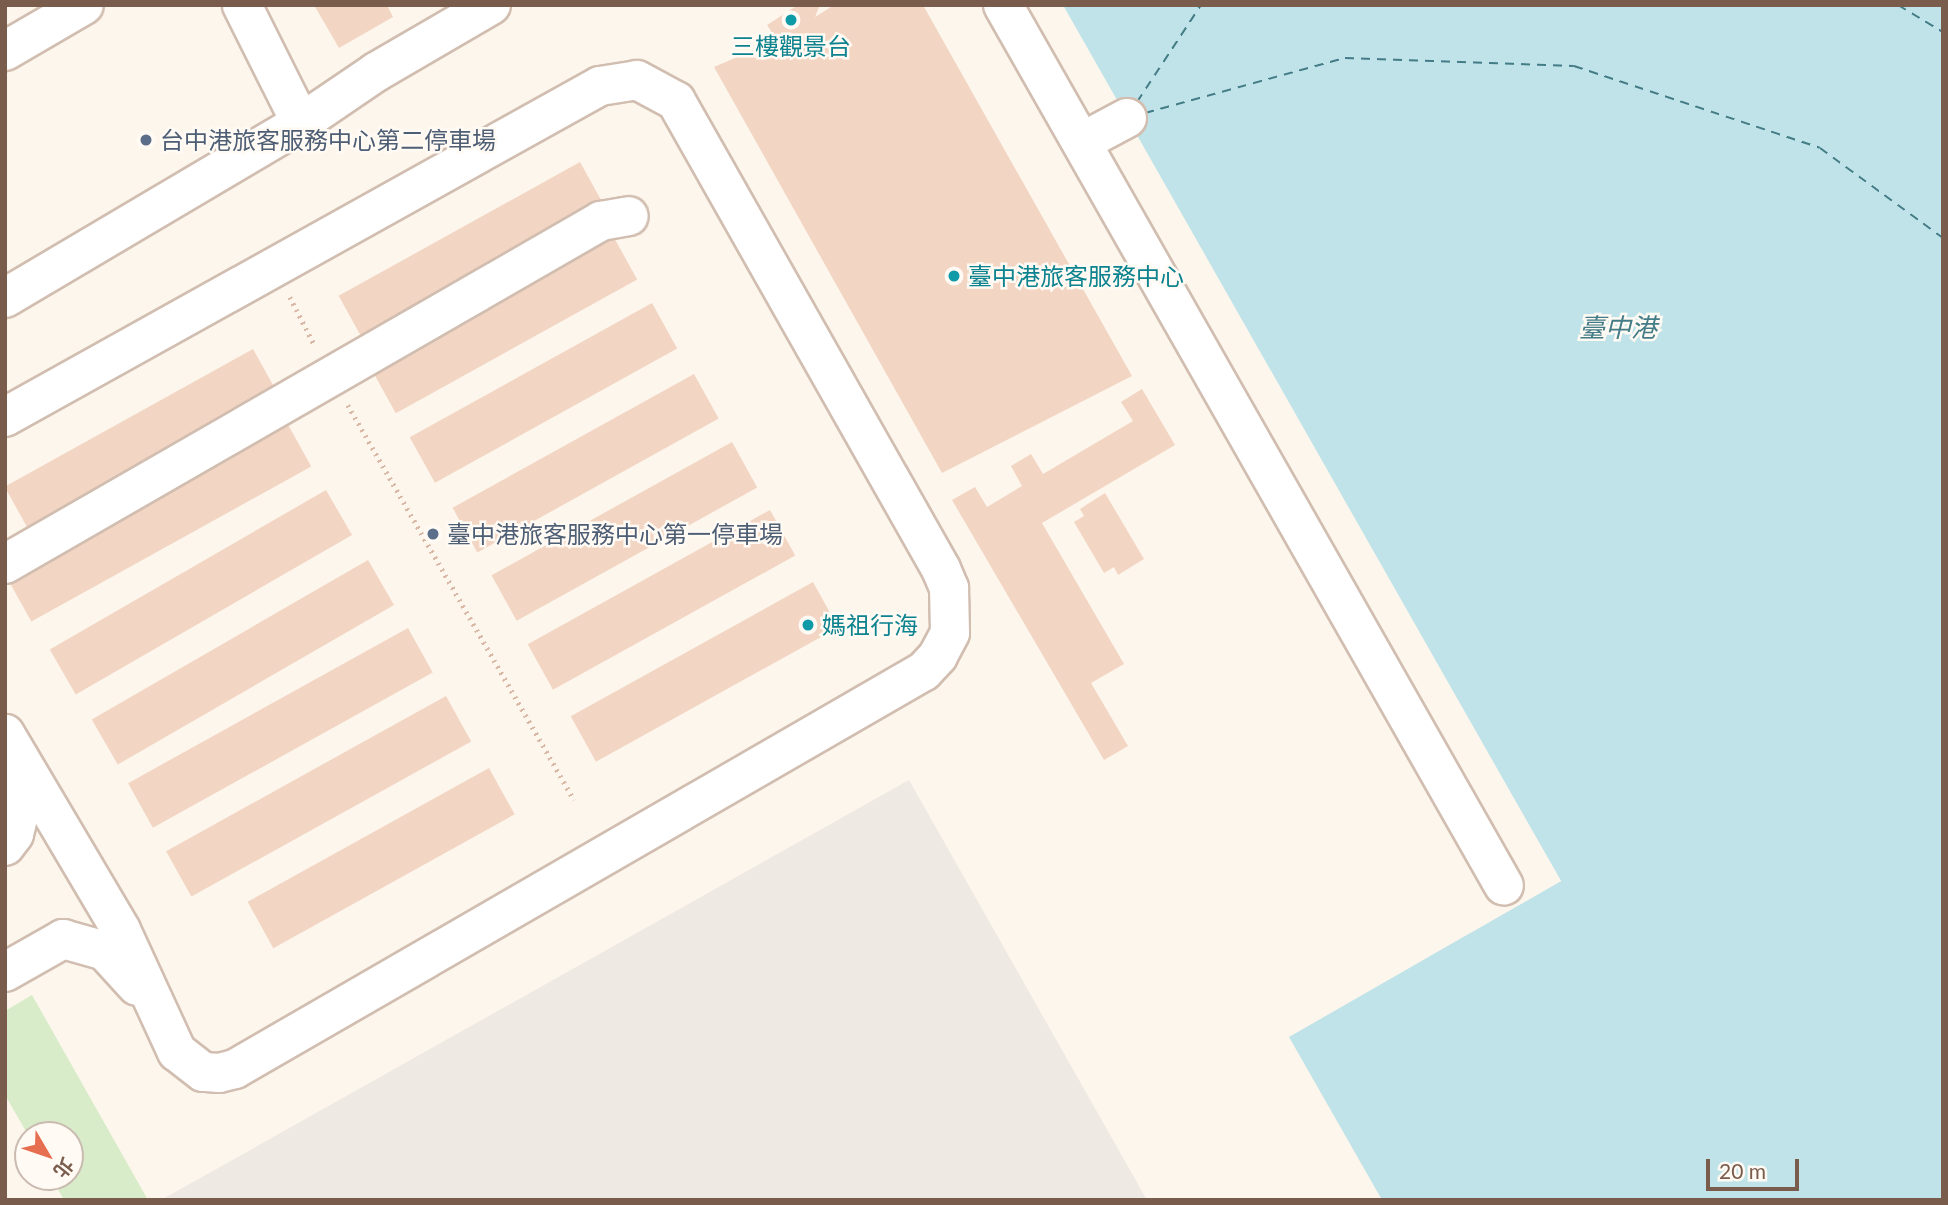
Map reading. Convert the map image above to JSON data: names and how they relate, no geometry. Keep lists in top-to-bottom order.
{
  "water": ["臺中港"],
  "places": [
    "三樓觀景台",
    "台中港旅客服務中心第二停車場",
    "臺中港旅客服務中心",
    "臺中港旅客服務中心第一停車場",
    "媽祖行海"
  ],
  "scale_bar": "20 m",
  "north": "bottom right"
}
